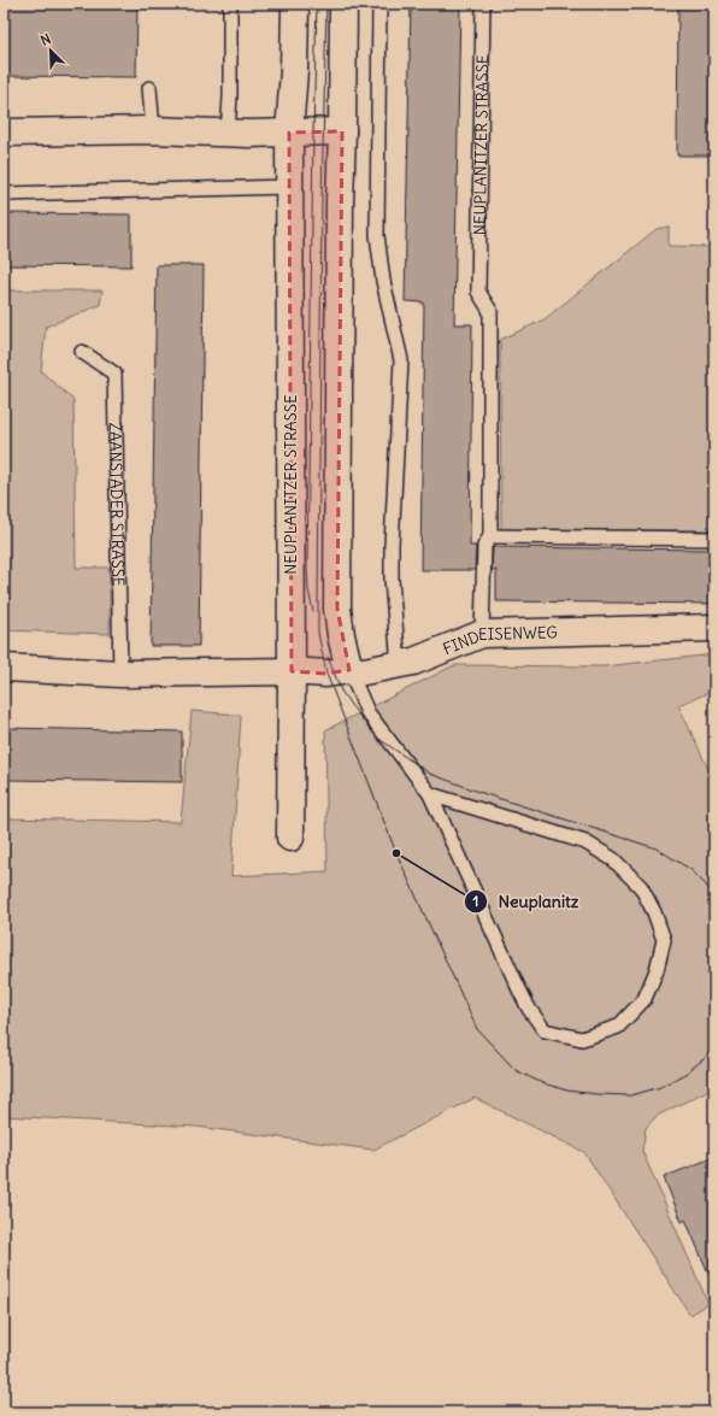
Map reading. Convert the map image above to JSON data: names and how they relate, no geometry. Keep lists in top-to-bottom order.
{
  "streets": {
    "street": ["NEUPLANITZER STRASSE", "FINDEISENWEG"],
    "lane": ["ZAANSTADER STRASSE"]
  },
  "crossings": [
    ["NEUPLANITZER STRASSE", "FINDEISENWEG"]
  ],
  "places": ["Neuplanitz"],
  "north": "top left"
}
